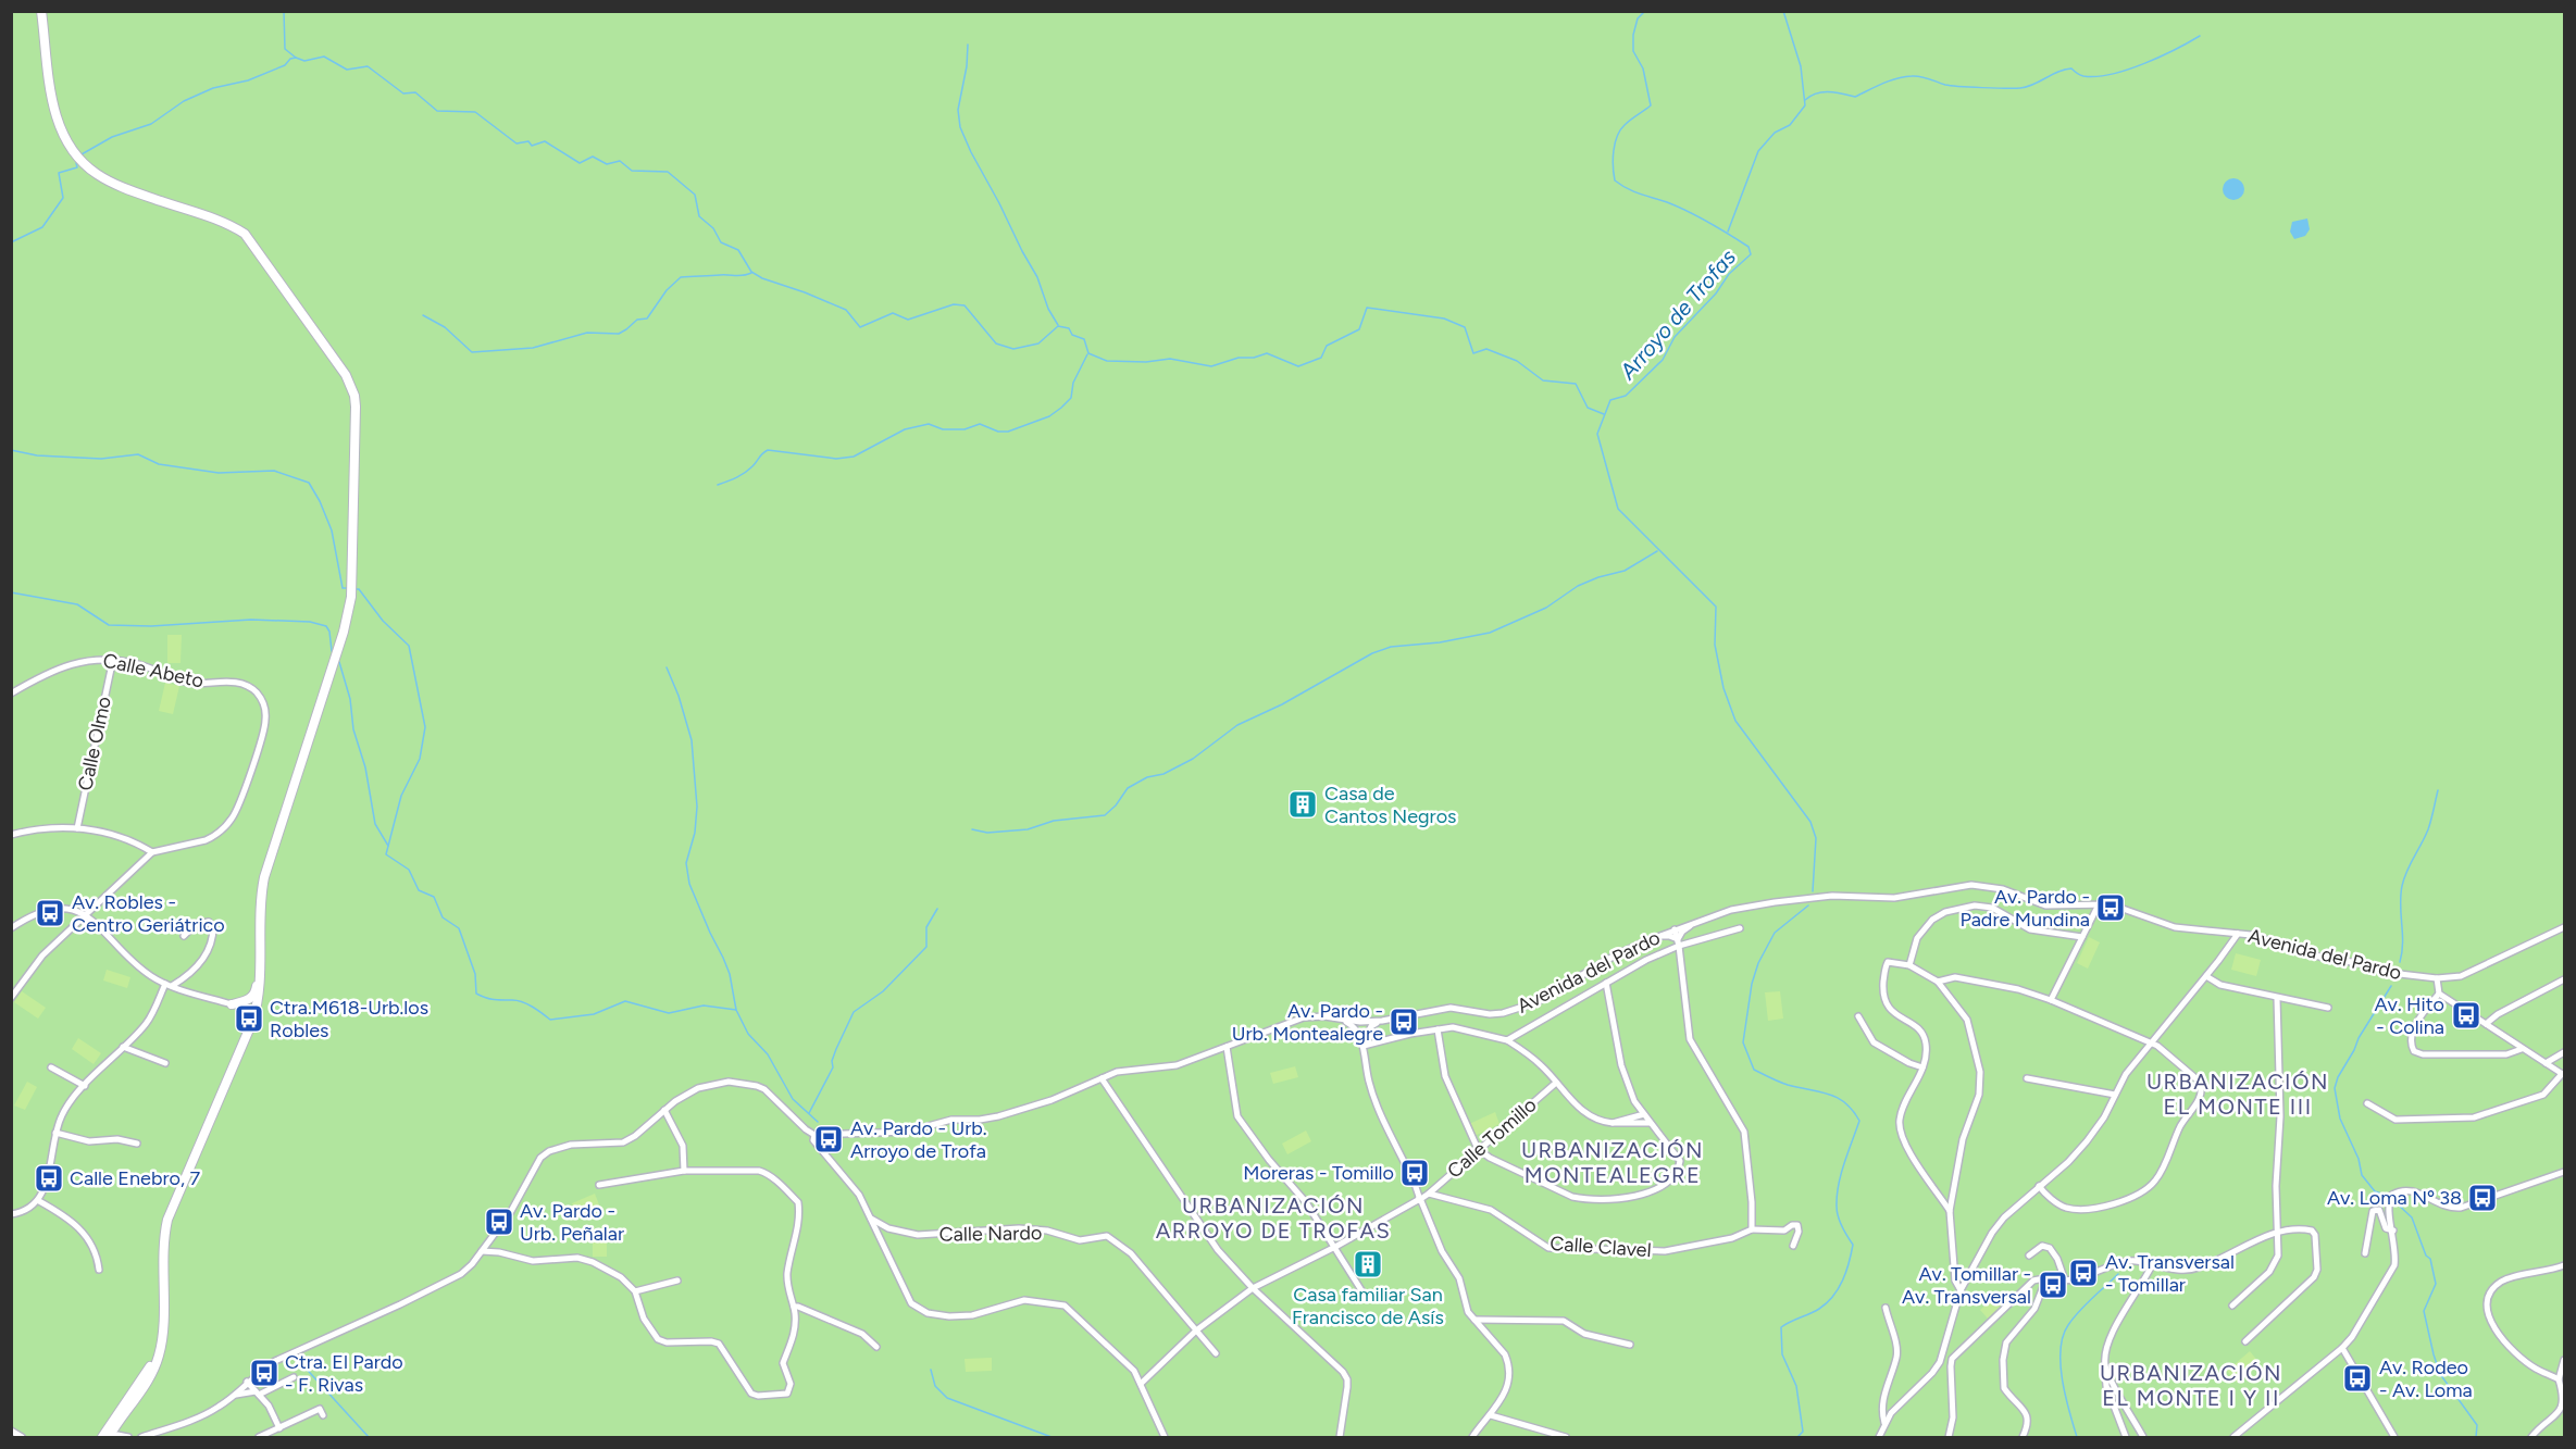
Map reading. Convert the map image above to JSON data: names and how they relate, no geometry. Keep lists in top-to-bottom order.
{
  "streets": {
    "street": [
      "Calle Abeto",
      "Calle Olmo",
      "Avenida del Pardo",
      "Calle Tomillo",
      "Calle Nardo",
      "Calle Clavel"
    ]
  },
  "crossings": [
    ["Calle Abeto", "Calle Olmo"],
    ["Calle Tomillo", "Calle Clavel"]
  ],
  "districts": [
    "URBANIZACIÓN EL MONTE III",
    "URBANIZACIÓN MONTEALEGRE",
    "URBANIZACIÓN ARROYO DE TROFAS",
    "URBANIZACIÓN EL MONTE I Y II"
  ],
  "water": ["Arroyo de Trofas"],
  "places": {
    "building": ["Casa de Cantos Negros", "Casa familiar San Francisco de Asís"],
    "bus stop": [
      "Av. Pardo - Padre Mundina",
      "Av. Robles - Centro Geriátrico",
      "Av. Hito - Colina",
      "Ctra.M618-Urb.los Robles",
      "Av. Pardo - Urb. Montealegre",
      "Av. Pardo - Urb. Arroyo de Trofa",
      "Moreras - Tomillo",
      "Calle Enebro, 7",
      "Av. Loma Nº 38",
      "Av. Pardo - Urb. Peñalar",
      "Av. Transversal - Tomillar",
      "Av. Tomillar - Av. Transversal",
      "Ctra. El Pardo - F. Rivas",
      "Av. Rodeo - Av. Loma"
    ]
  }
}
